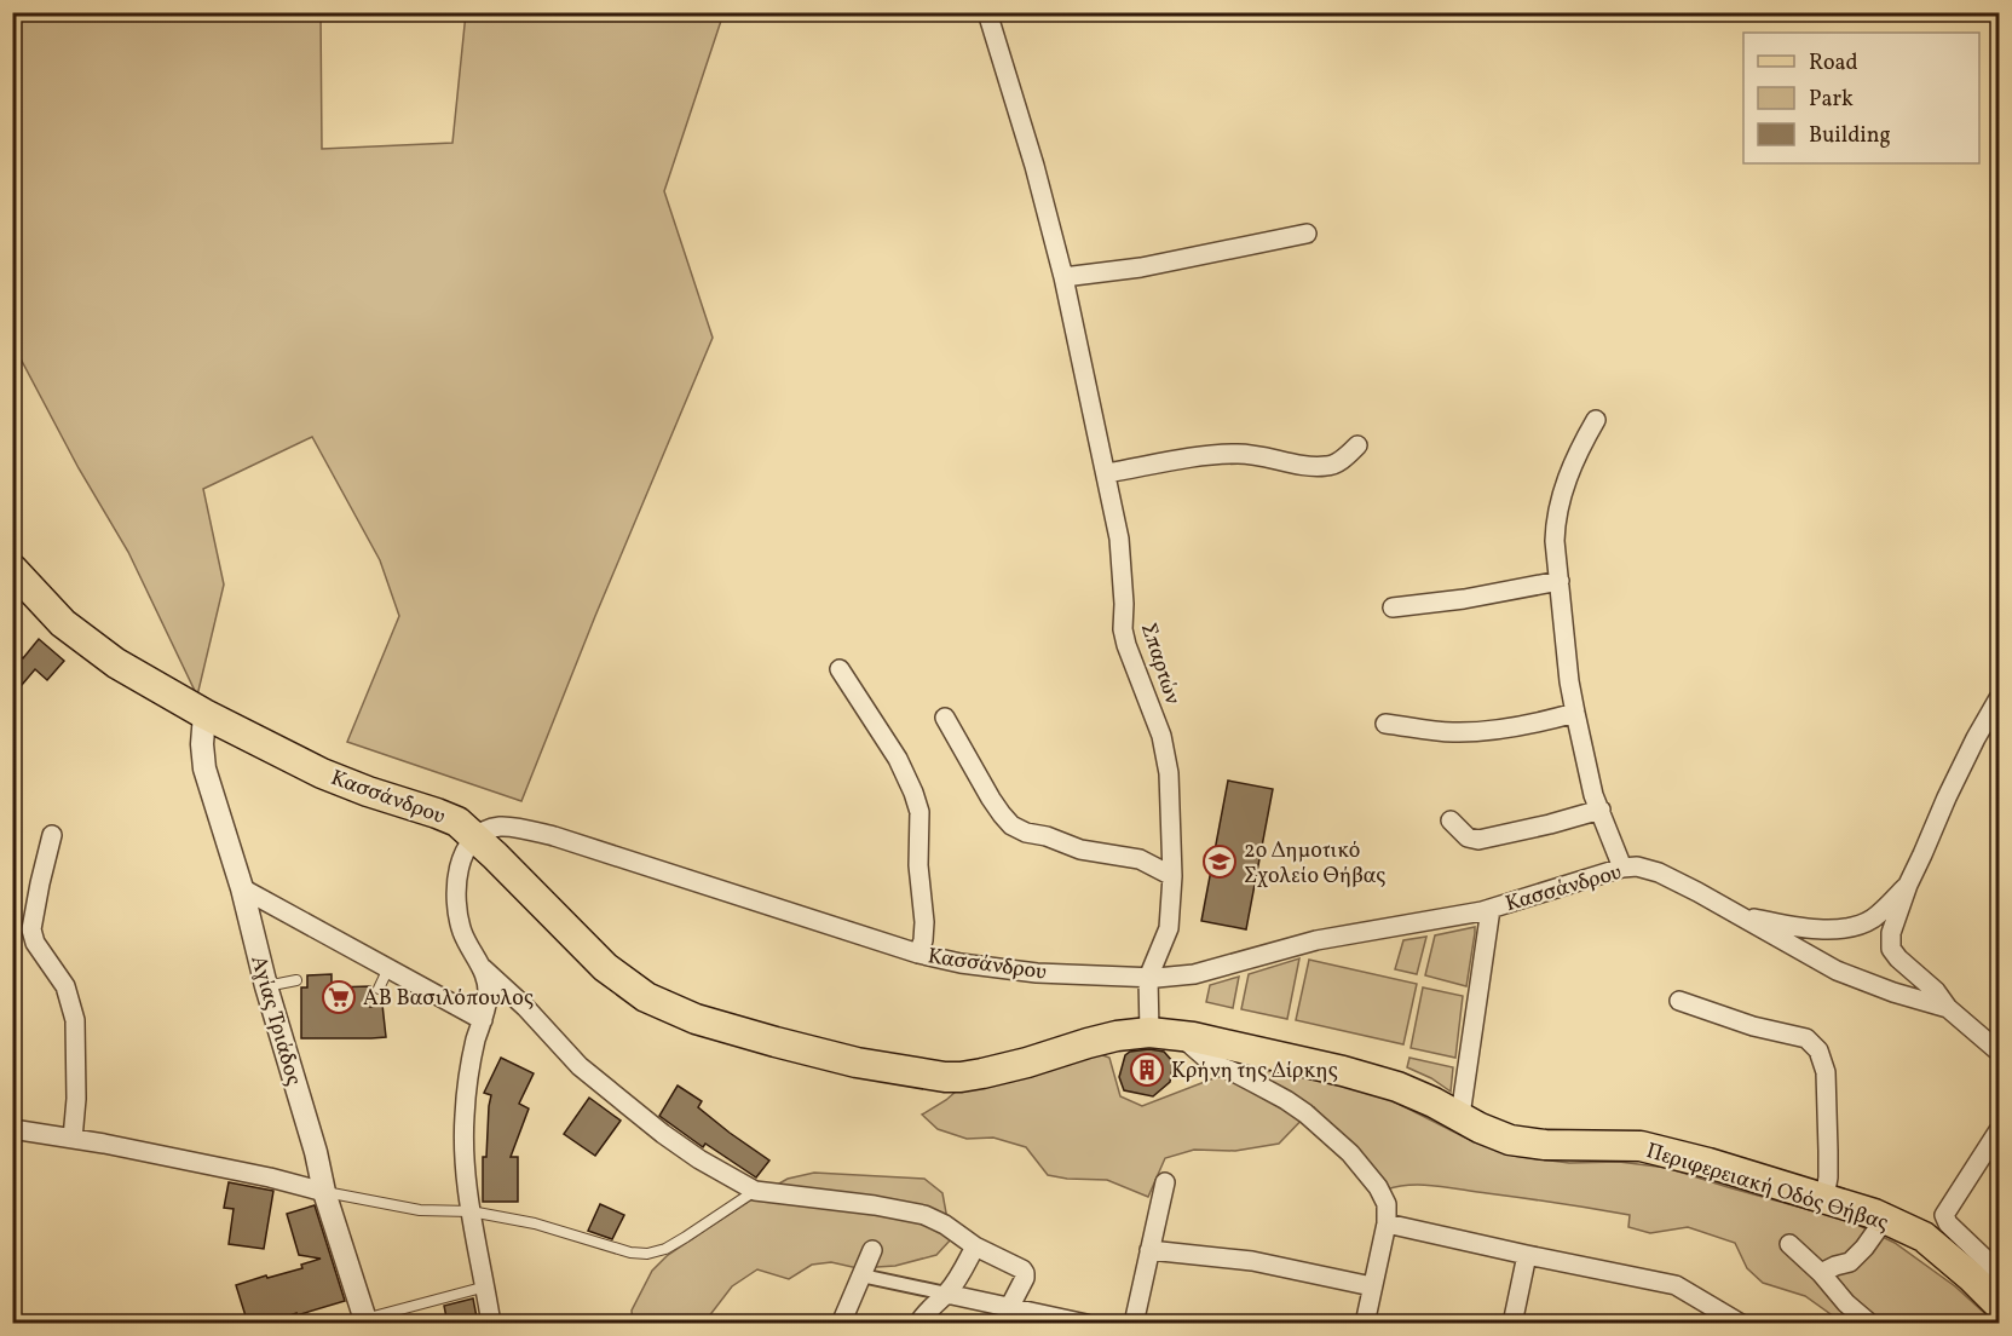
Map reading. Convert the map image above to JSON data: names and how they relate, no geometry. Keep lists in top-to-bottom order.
{
  "streets": {
    "main road": ["Κασσάνδρου", "Περιφερειακή Οδός Θήβας"],
    "street": ["Σπαρτών", "Αγίας Τριάδος"]
  },
  "crossings": [
    ["Σπαρτών", "Κασσάνδρου"],
    ["Κασσάνδρου", "Αγίας Τριάδος"],
    ["Κασσάνδρου", "Περιφερειακή Οδός Θήβας"]
  ],
  "places": {
    "school or university": ["2ο Δημοτικό Σχολείο Θήβας"],
    "supermarket": ["ΑΒ Βασιλόπουλος"],
    "building": ["Κρήνη της Δίρκης"]
  },
  "legend": ["Road", "Park", "Building"]
}
